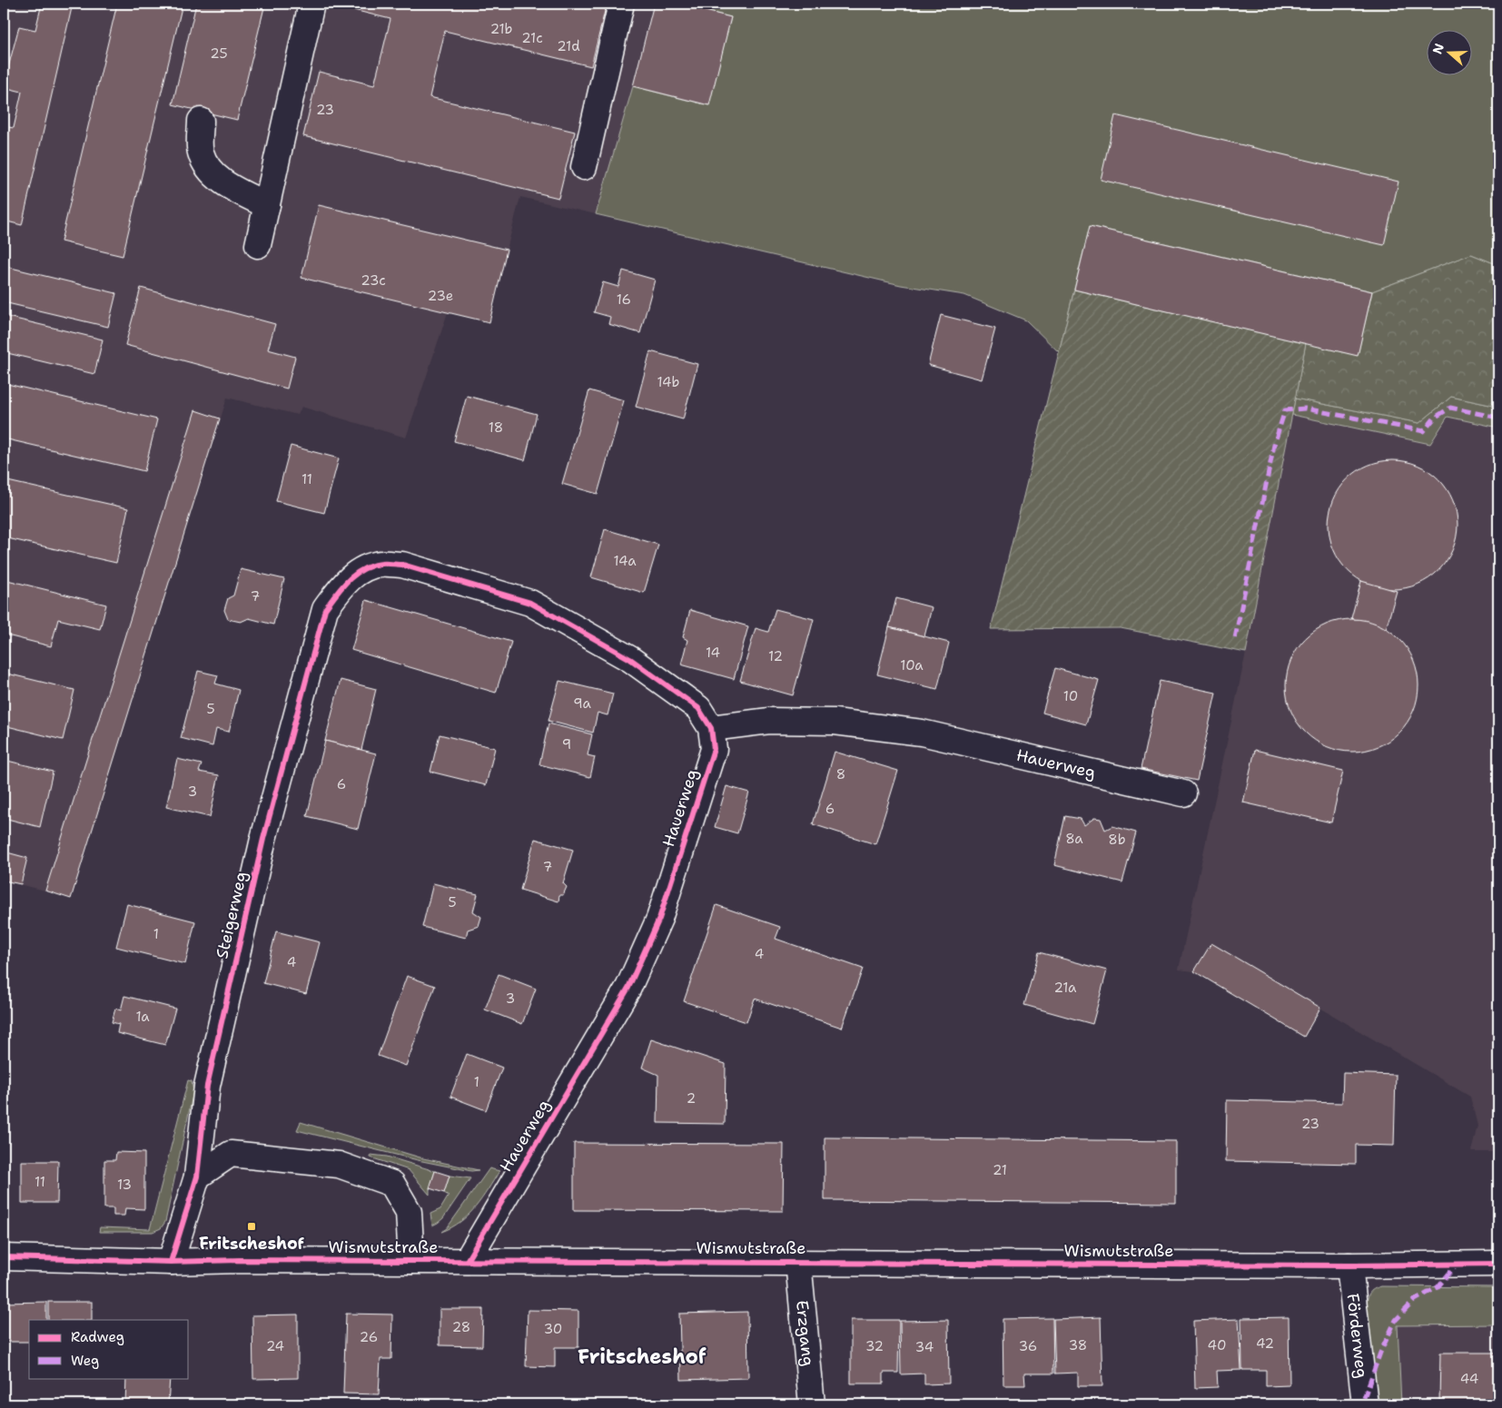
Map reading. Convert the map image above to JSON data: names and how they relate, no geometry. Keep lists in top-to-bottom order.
{
  "streets": {
    "street": [
      "Hauerweg",
      "Steigerweg",
      "Wismutstraße",
      "Erzgang",
      "Förderweg"
    ]
  },
  "crossings": [
    ["Hauerweg", "Steigerweg"],
    ["Hauerweg", "Wismutstraße"],
    ["Steigerweg", "Wismutstraße"],
    ["Wismutstraße", "Erzgang"],
    ["Wismutstraße", "Förderweg"]
  ],
  "districts": ["Fritscheshof"],
  "places": {
    "transit": ["Fritscheshof"]
  },
  "house_numbers": [
    "21b",
    "21c",
    "21d",
    "25",
    "23",
    "23c",
    "23e",
    "16",
    "14b",
    "18",
    "11",
    "14a",
    "7",
    "14",
    "12",
    "10a",
    "10",
    "9a",
    "5",
    "9",
    "8",
    "6",
    "3",
    "6",
    "8a",
    "8b",
    "7",
    "5",
    "1",
    "4",
    "4",
    "21a",
    "3",
    "1a",
    "1",
    "2",
    "23",
    "21",
    "11",
    "13",
    "28",
    "30",
    "26",
    "42",
    "38",
    "40",
    "24",
    "32",
    "36",
    "34",
    "44"
  ],
  "legend": ["Radweg", "Weg"],
  "north": "left"
}
